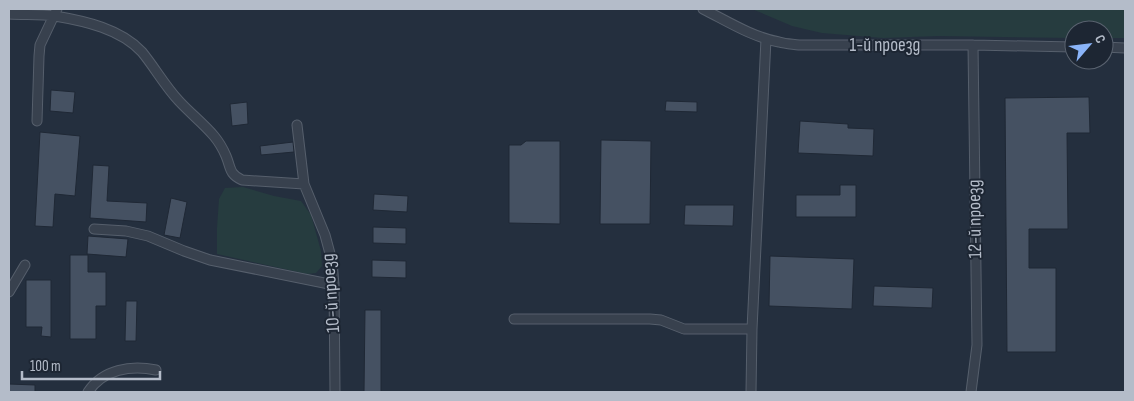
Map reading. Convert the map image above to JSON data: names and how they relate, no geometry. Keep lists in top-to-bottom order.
{
  "streets": {
    "street": ["1-й проезд", "12-й проезд", "10-й проезд"]
  },
  "crossings": [
    ["1-й проезд", "12-й проезд"]
  ],
  "scale_bar": "100 m",
  "north": "top right"
}
